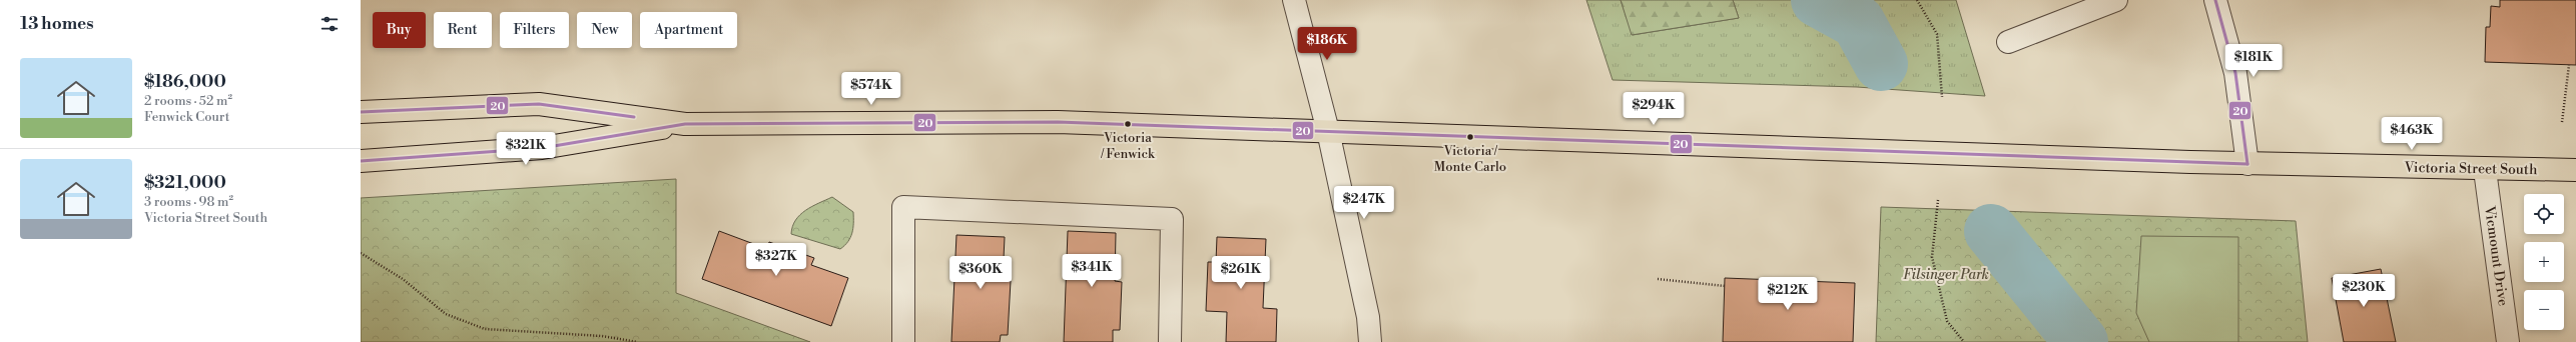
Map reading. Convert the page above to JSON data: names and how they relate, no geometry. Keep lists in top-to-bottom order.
{
  "streets": {
    "main road": ["Victoria Street South"],
    "street": ["Vicmount Drive"]
  },
  "crossings": [
    ["Victoria Street South", "Vicmount Drive"]
  ],
  "parks": ["Filsinger Park"],
  "places": ["Victoria / Fenwick", "Victoria / Monte Carlo"],
  "lines": ["transit line 20"],
  "page": {
    "heading": "13 homes",
    "chip": [
      "Buy",
      "Rent",
      "Filters",
      "New",
      "Apartment"
    ],
    "price": [
      "$186K",
      "$181K",
      "$574K",
      "$294K",
      "$463K",
      "$321K",
      "$247K",
      "$327K",
      "$341K",
      "$360K",
      "$261K",
      "$230K",
      "$212K"
    ],
    "list": [
      {
        "name": "$186,000",
        "note": "2 rooms · 52 m² · Fenwick Court"
      },
      {
        "name": "$321,000",
        "note": "3 rooms · 98 m² · Victoria Street South"
      }
    ],
    "map_buttons": ["+", "−"]
  }
}
